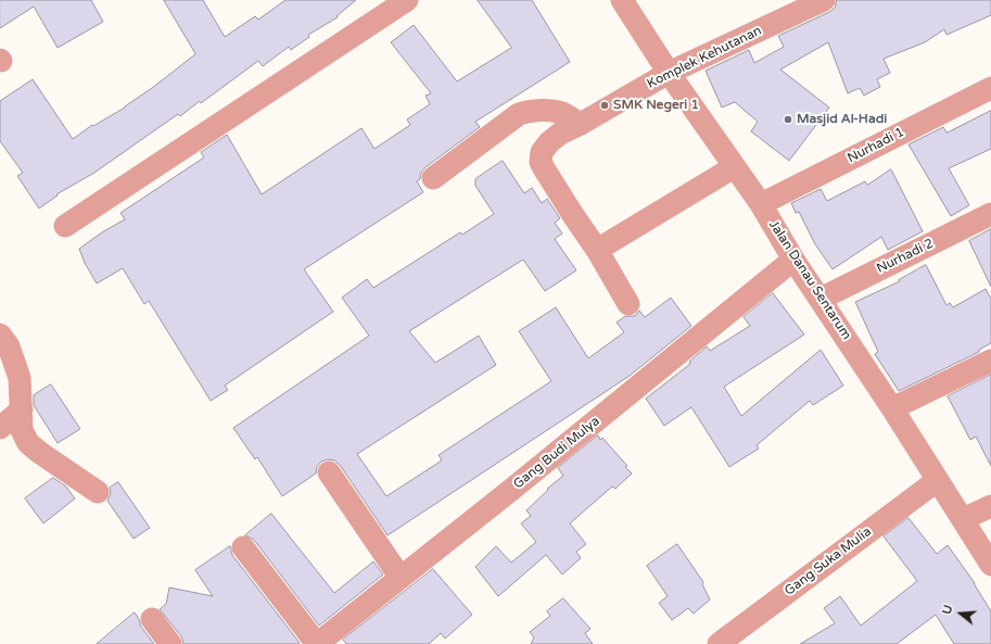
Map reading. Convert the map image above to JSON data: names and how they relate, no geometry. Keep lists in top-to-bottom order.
{
  "streets": {
    "street": [
      "Komplek Kehutanan",
      "Nurhadi 1",
      "Nurhadi 2",
      "Jalan Danau Sentarum",
      "Gang Budi Mulya",
      "Gang Suka Mulia"
    ]
  },
  "crossings": [
    ["Komplek Kehutanan", "Jalan Danau Sentarum"],
    ["Nurhadi 1", "Jalan Danau Sentarum"],
    ["Nurhadi 2", "Jalan Danau Sentarum"],
    ["Jalan Danau Sentarum", "Gang Budi Mulya"],
    ["Jalan Danau Sentarum", "Gang Suka Mulia"]
  ],
  "places": ["SMK Negeri 1", "Masjid Al-Hadi"],
  "north": "left"
}
